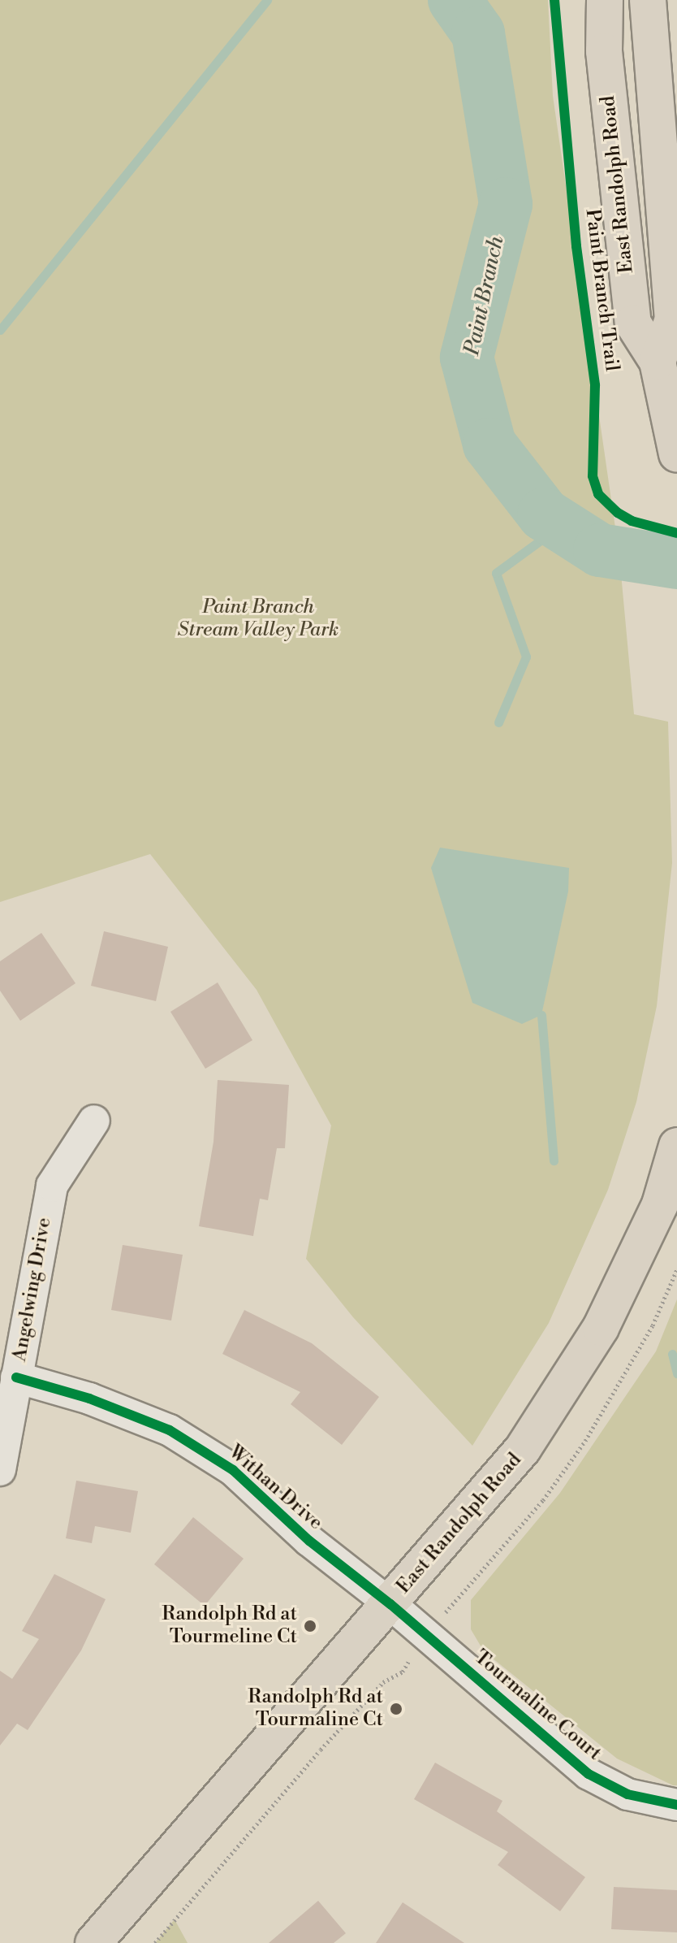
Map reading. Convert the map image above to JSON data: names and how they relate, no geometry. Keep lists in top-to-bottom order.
{
  "streets": {
    "main road": ["East Randolph Road"],
    "street": ["Angelwing Drive", "Withan Drive", "Tourmaline Court"],
    "cycle path": ["Paint Branch Trail"]
  },
  "crossings": [
    ["East Randolph Road", "Withan Drive"],
    ["East Randolph Road", "Tourmaline Court"],
    ["Angelwing Drive", "Withan Drive"],
    ["Withan Drive", "Tourmaline Court"]
  ],
  "water": ["Paint Branch"],
  "parks": ["Paint Branch Stream Valley Park"],
  "places": ["Randolph Rd at Tourmeline Ct", "Randolph Rd at Tourmaline Ct"]
}
